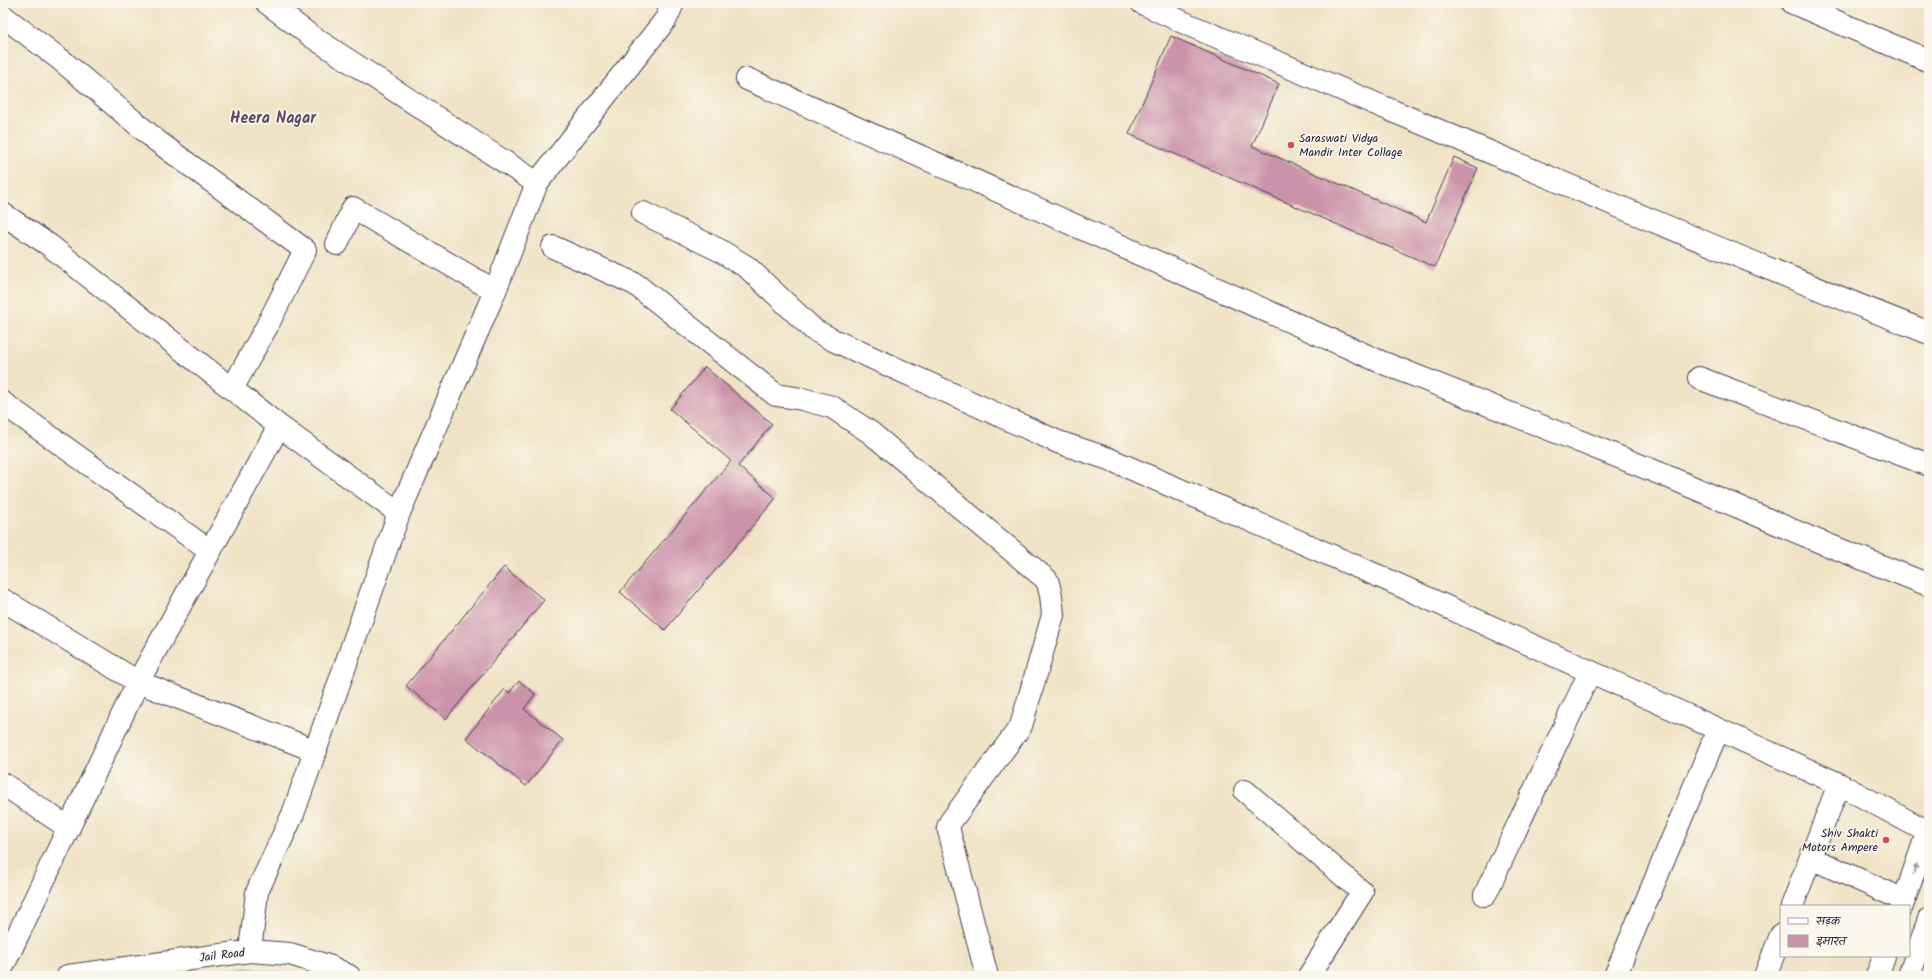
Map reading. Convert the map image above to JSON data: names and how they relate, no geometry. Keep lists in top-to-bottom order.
{
  "streets": {
    "street": ["Jail Road"]
  },
  "districts": ["Heera Nagar"],
  "places": ["Saraswati Vidya Mandir Inter Collage", "Shiv Shakti Motors Ampere"],
  "legend": ["सड़क", "इमारत"]
}
